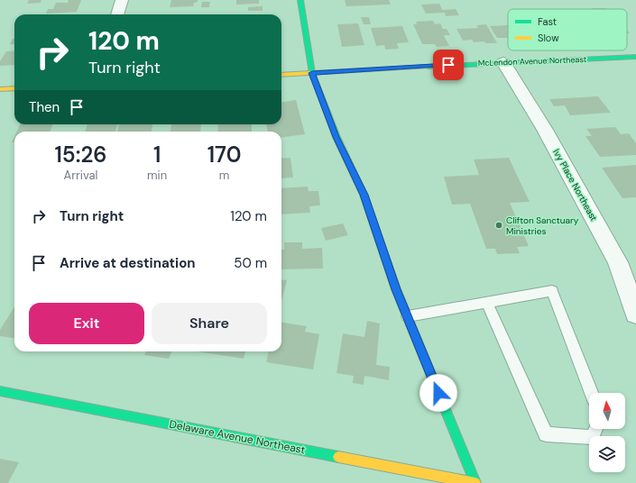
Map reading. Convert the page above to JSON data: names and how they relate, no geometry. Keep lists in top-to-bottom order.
{
  "streets": {
    "street": ["McLendon Avenue Northeast", "Ivy Place Northeast", "Delaware Avenue Northeast"]
  },
  "crossings": [
    ["McLendon Avenue Northeast", "Ivy Place Northeast"]
  ],
  "places": ["Clifton Sanctuary Ministries"],
  "legend": ["Fast", "Slow"],
  "north": "top",
  "page": {
    "turn": ["120 m", "Turn right"],
    "then": "Then",
    "eta": [
      "15:26",
      "Arrival",
      "1",
      "min",
      "170",
      "m"
    ],
    "list": [
      {
        "name": "Turn right",
        "value": "120 m"
      },
      {
        "name": "Arrive at destination",
        "value": "50 m"
      }
    ],
    "buttons": ["Exit", "Share"]
  }
}
